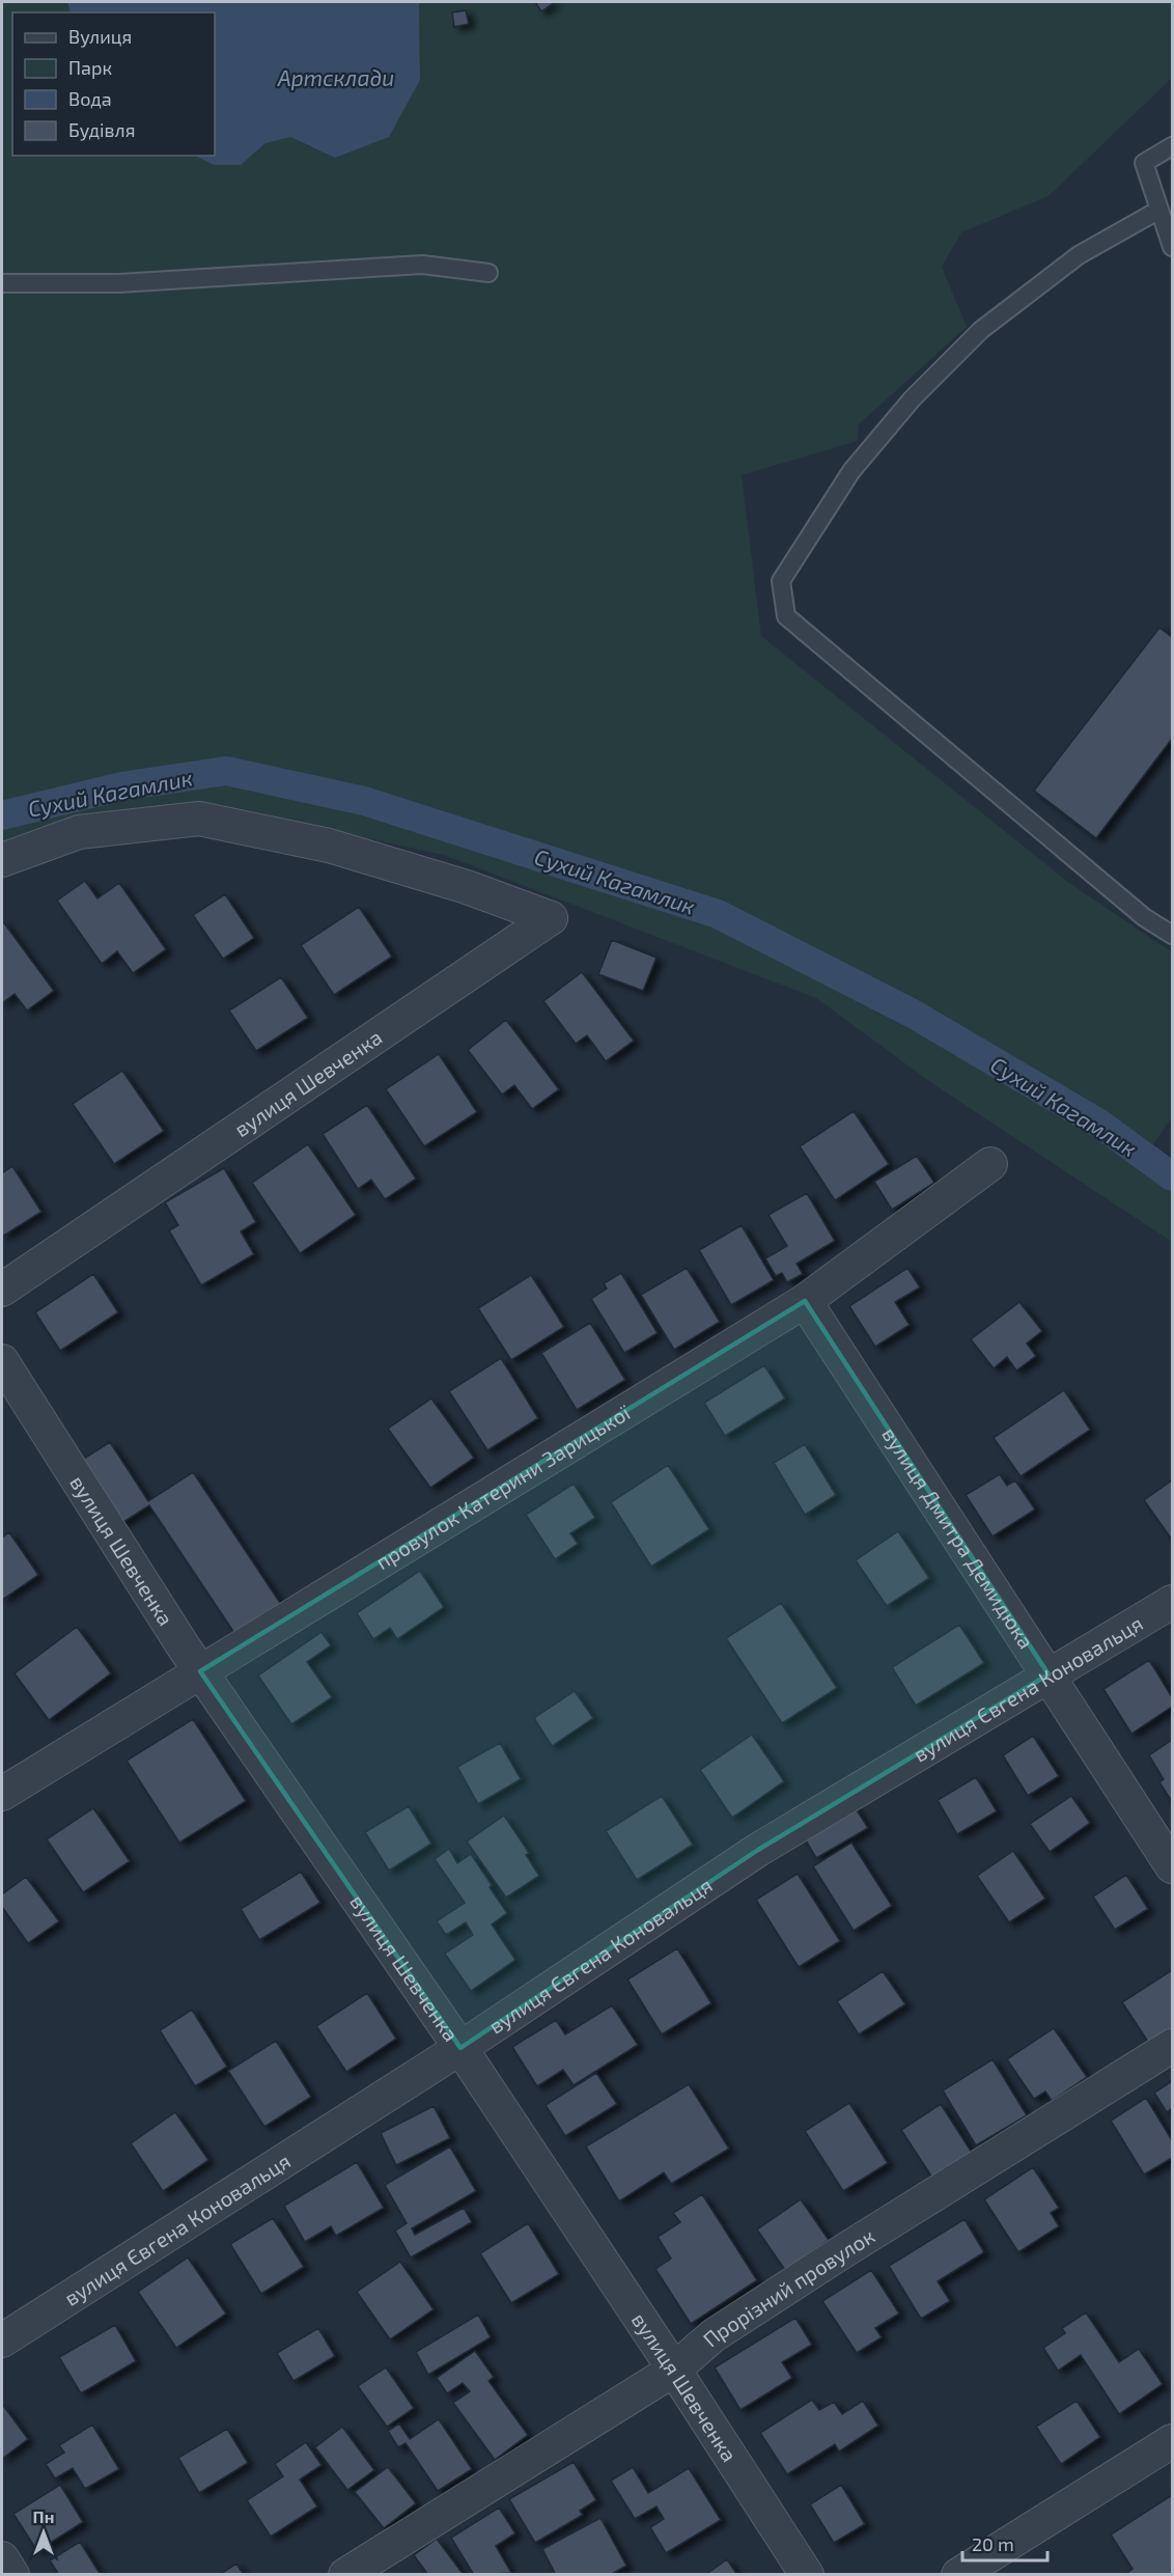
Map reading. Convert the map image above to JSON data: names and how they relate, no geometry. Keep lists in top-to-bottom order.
{
  "streets": {
    "street": [
      "вулиця Шевченка",
      "провулок Катерини Зарицької",
      "вулиця Дмитра Демидюка",
      "вулиця Євгена Коновальця",
      "Прорізний провулок"
    ]
  },
  "crossings": [
    ["вулиця Шевченка", "провулок Катерини Зарицької"],
    ["вулиця Шевченка", "вулиця Євгена Коновальця"],
    ["вулиця Шевченка", "Прорізний провулок"],
    ["провулок Катерини Зарицької", "вулиця Дмитра Демидюка"],
    ["вулиця Дмитра Демидюка", "вулиця Євгена Коновальця"]
  ],
  "water": ["Артсклади", "Сухий Кагамлик"],
  "legend": [
    "Вулиця",
    "Парк",
    "Вода",
    "Будівля"
  ],
  "scale_bar": "20 m",
  "north": "top"
}
